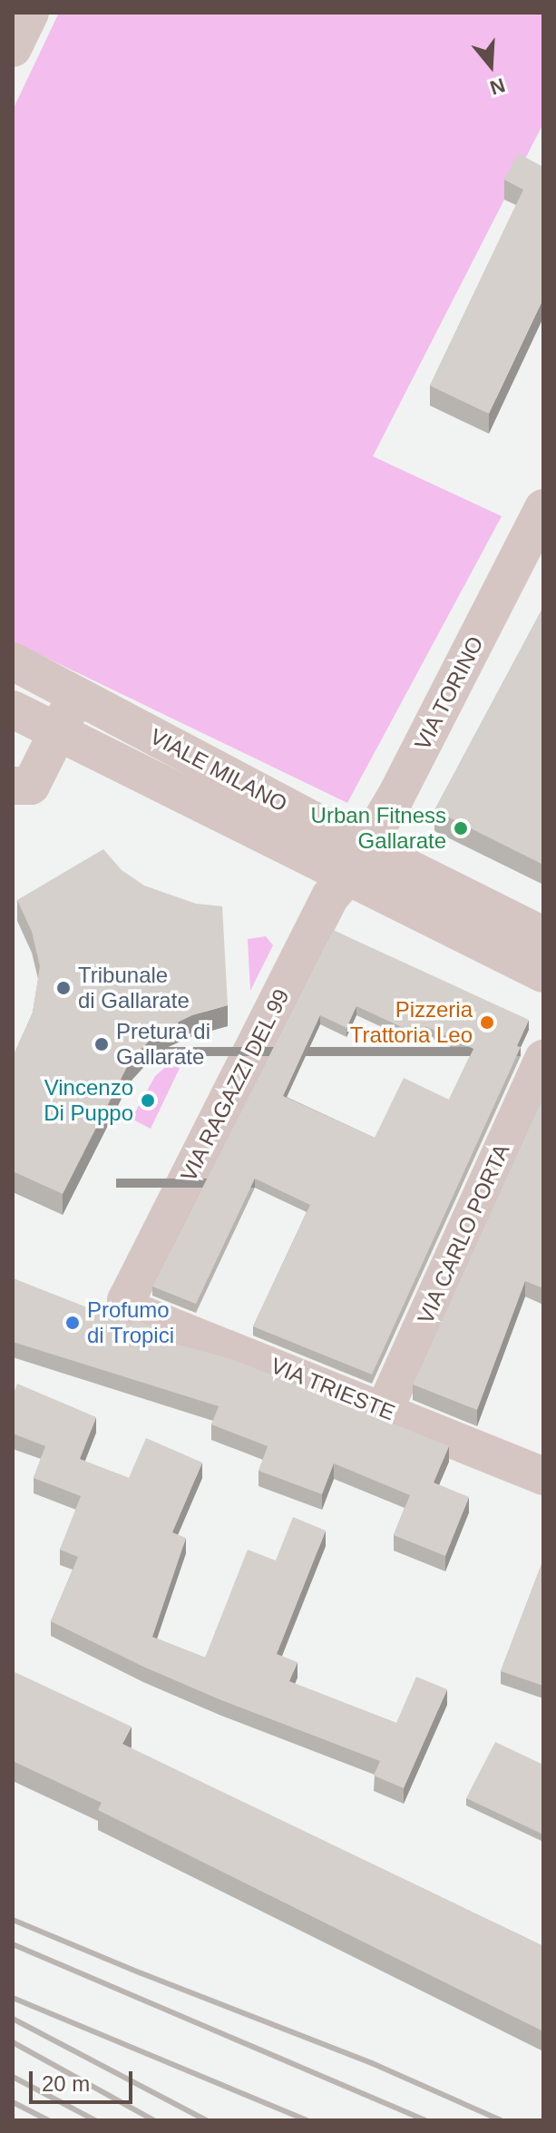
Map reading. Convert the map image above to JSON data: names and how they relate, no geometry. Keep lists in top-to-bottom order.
{
  "streets": {
    "street": [
      "VIA TORINO",
      "VIALE MILANO",
      "VIA RAGAZZI DEL 99",
      "VIA CARLO PORTA",
      "VIA TRIESTE"
    ]
  },
  "crossings": [
    ["VIA TORINO", "VIALE MILANO"],
    ["VIA TORINO", "VIA RAGAZZI DEL 99"],
    ["VIALE MILANO", "VIA RAGAZZI DEL 99"],
    ["VIA RAGAZZI DEL 99", "VIA TRIESTE"],
    ["VIA CARLO PORTA", "VIA TRIESTE"]
  ],
  "places": [
    "Urban Fitness Gallarate",
    "Tribunale di Gallarate",
    "Pizzeria Trattoria Leo",
    "Pretura di Gallarate",
    "Vincenzo Di Puppo",
    "Profumo di Tropici"
  ],
  "scale_bar": "20 m",
  "north": "bottom"
}
